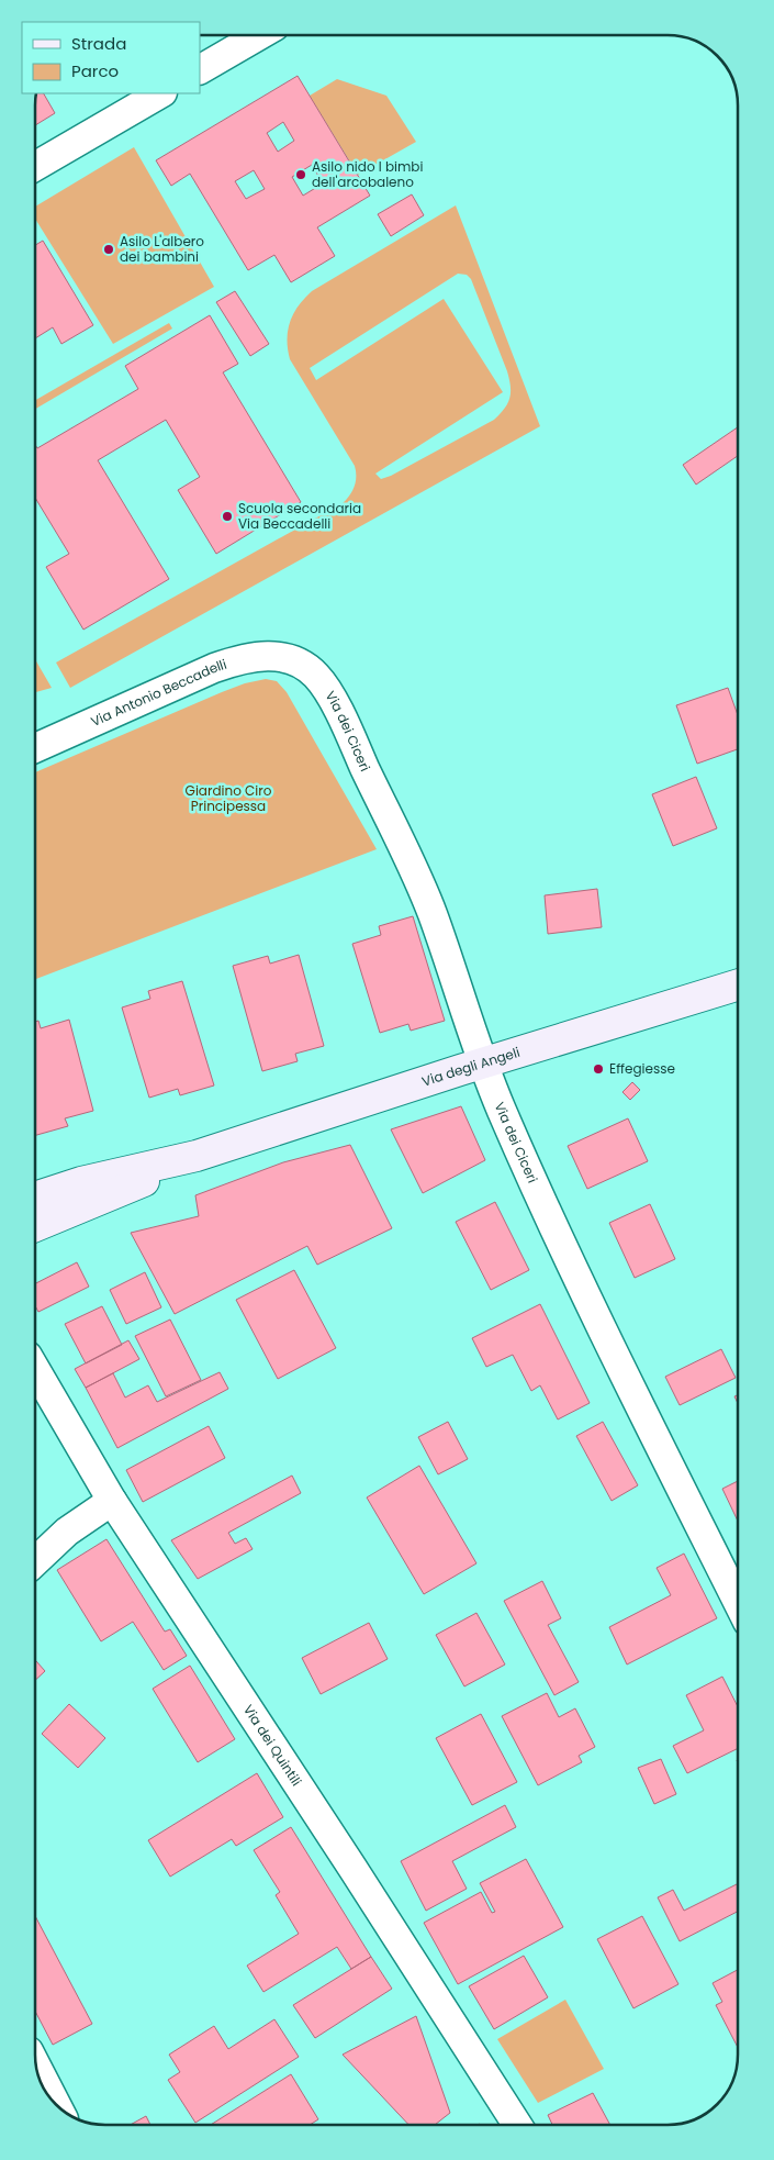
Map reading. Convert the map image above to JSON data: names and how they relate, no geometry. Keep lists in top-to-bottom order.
{
  "streets": {
    "street": [
      "Via Antonio Beccadelli",
      "Via dei Ciceri",
      "Via degli Angeli",
      "Via dei Quintili"
    ]
  },
  "crossings": [
    ["Via Antonio Beccadelli", "Via dei Ciceri"],
    ["Via dei Ciceri", "Via degli Angeli"]
  ],
  "parks": ["Giardino Ciro Principessa"],
  "places": [
    "Asilo nido I bimbi dell'arcobaleno",
    "Asilo L'albero dei bambini",
    "Scuola secondaria Via Beccadelli",
    "Effegiesse"
  ],
  "legend": ["Strada", "Parco"]
}
